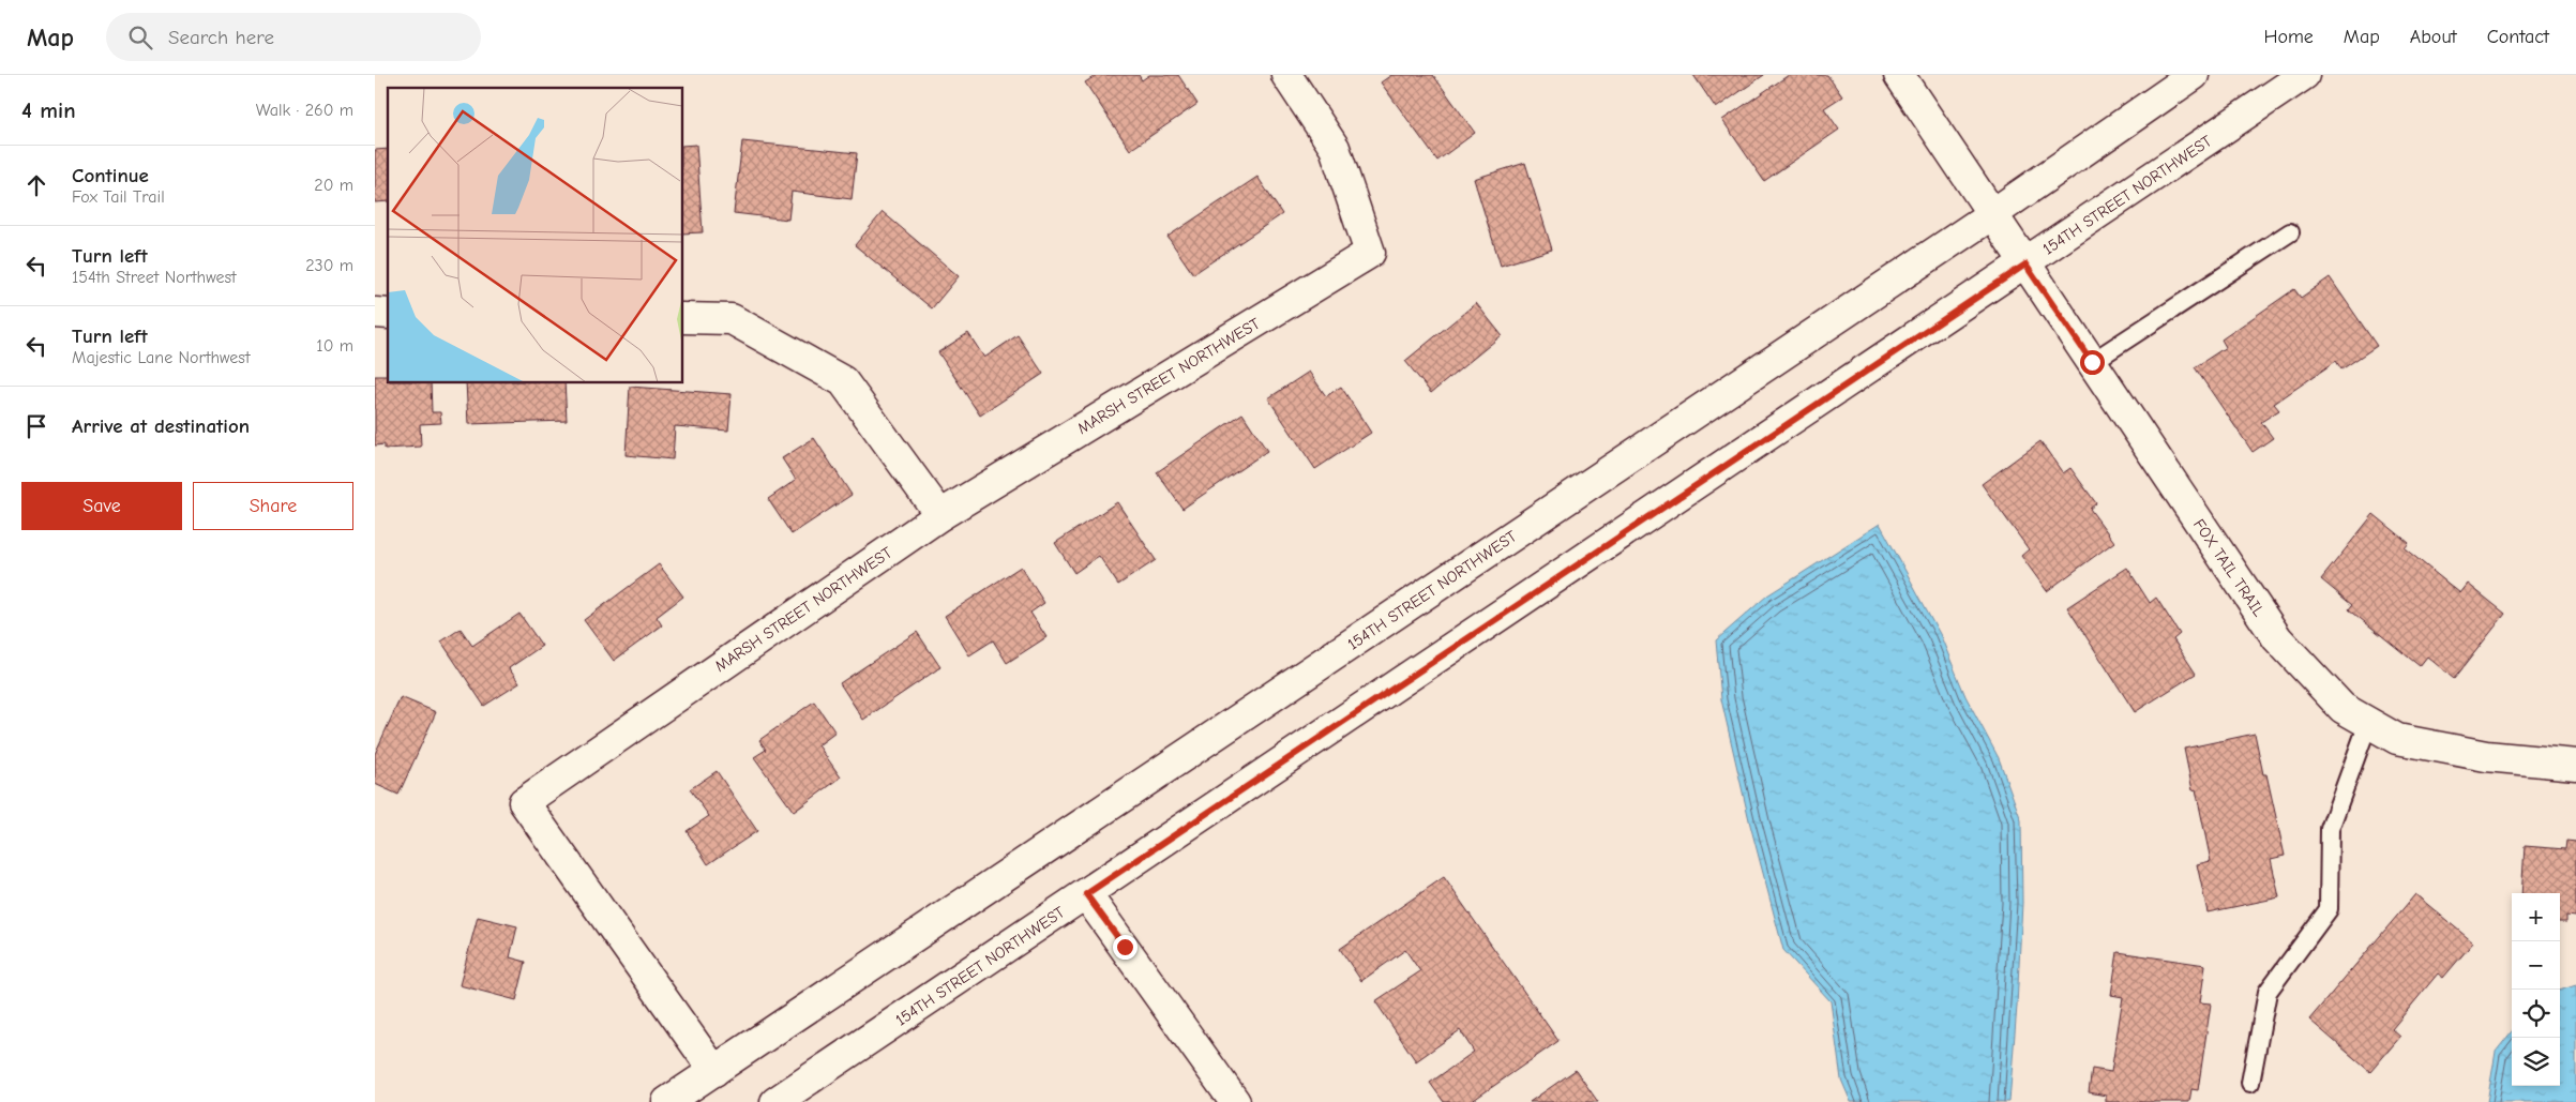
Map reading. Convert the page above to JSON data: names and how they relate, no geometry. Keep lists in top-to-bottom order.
{
  "streets": {
    "street": ["154TH STREET NORTHWEST", "MARSH STREET NORTHWEST", "FOX TAIL TRAIL"]
  },
  "crossings": [
    ["154TH STREET NORTHWEST", "MARSH STREET NORTHWEST"],
    ["154TH STREET NORTHWEST", "FOX TAIL TRAIL"]
  ],
  "page": {
    "header": "Map",
    "search": "Search here",
    "nav": [
      "Home",
      "Map",
      "About",
      "Contact"
    ],
    "heading": ["4 min", "Walk · 260 m"],
    "list": [
      ["Continue", "Fox Tail Trail", "20 m"],
      ["Turn left", "154th Street Northwest", "230 m"],
      ["Turn left", "Majestic Lane Northwest", "10 m"],
      "Arrive at destination"
    ],
    "buttons": ["Save", "Share"],
    "map_buttons": ["+", "−"]
  }
}
